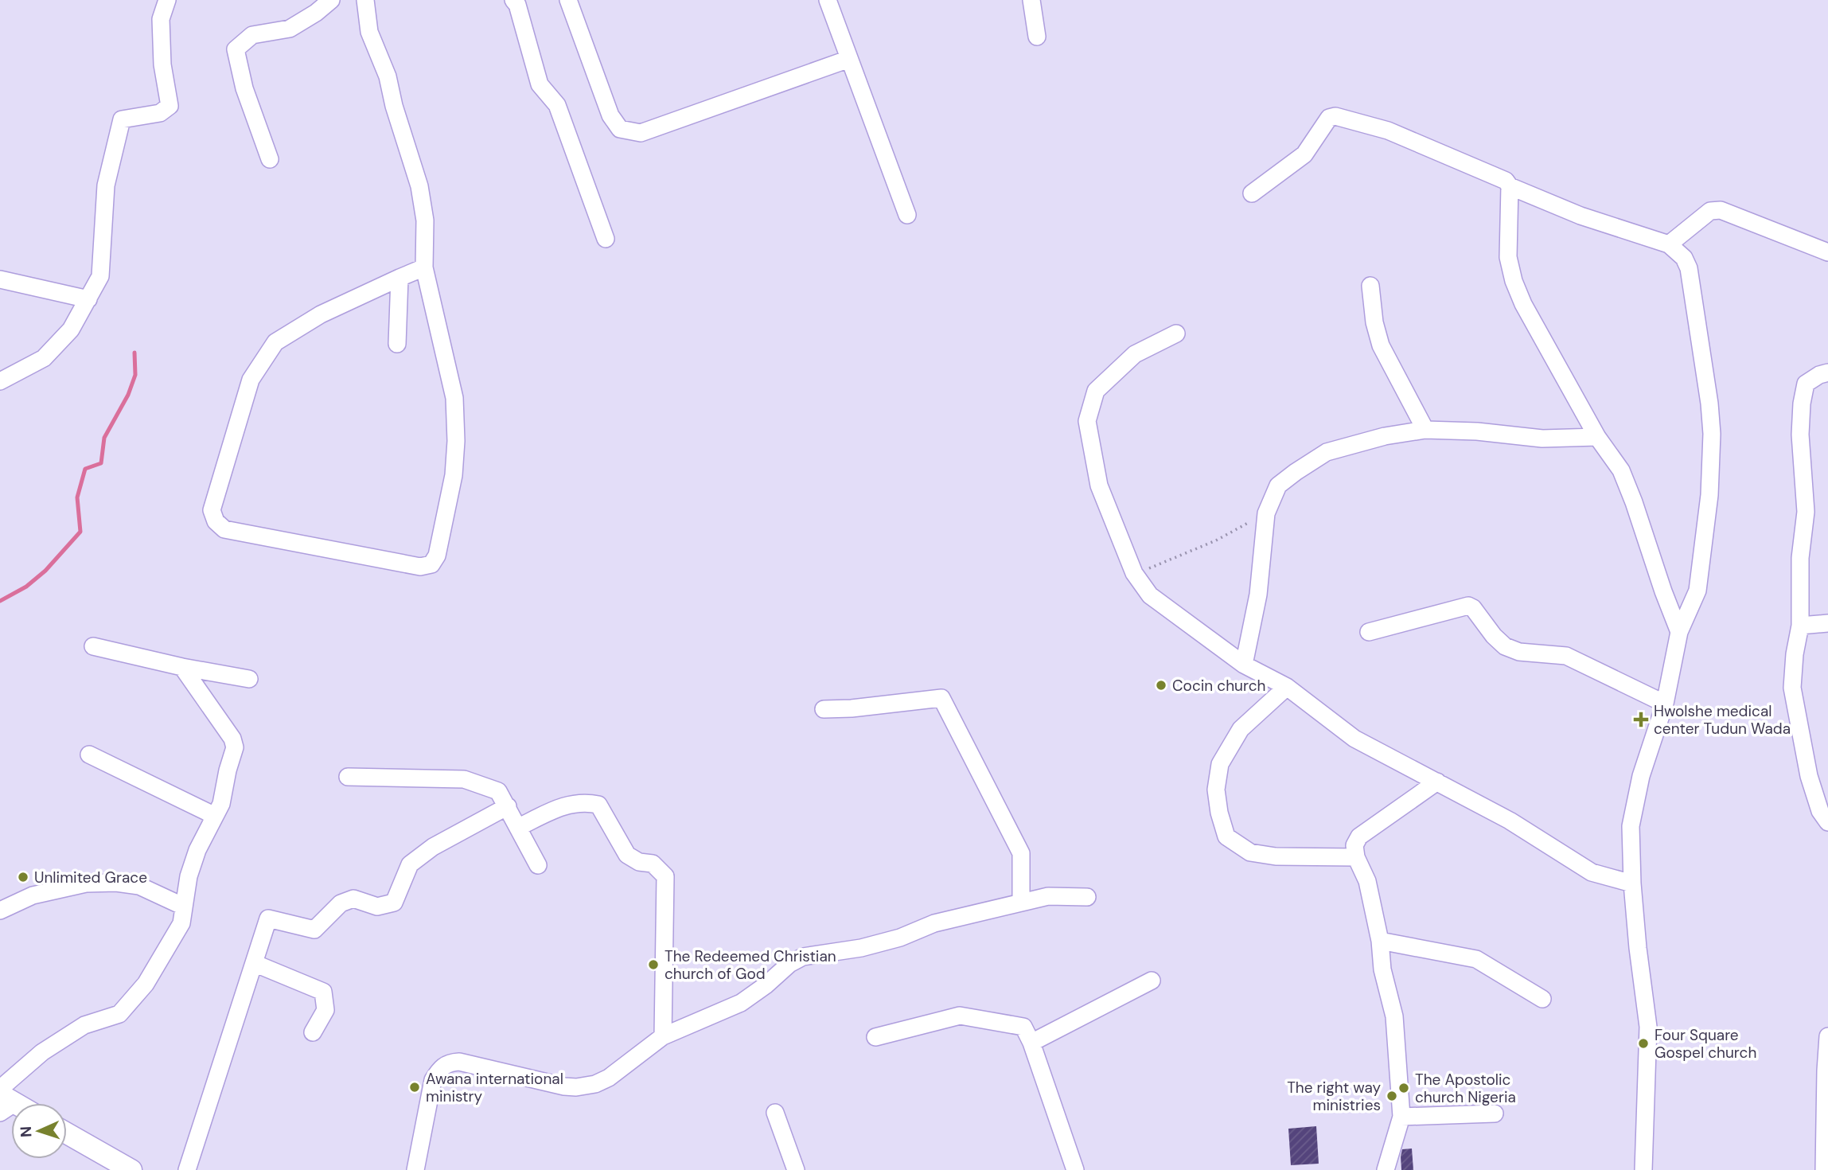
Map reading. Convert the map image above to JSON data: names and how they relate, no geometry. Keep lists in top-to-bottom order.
{
  "places": {
    "other": [
      "Cocin church",
      "Unlimited Grace",
      "The Redeemed Christian church of God",
      "Four Square Gospel church",
      "Awana international ministry",
      "The Apostolic church Nigeria",
      "The right way ministries"
    ],
    "health": ["Hwolshe medical center Tudun Wada"]
  },
  "north": "left"
}
